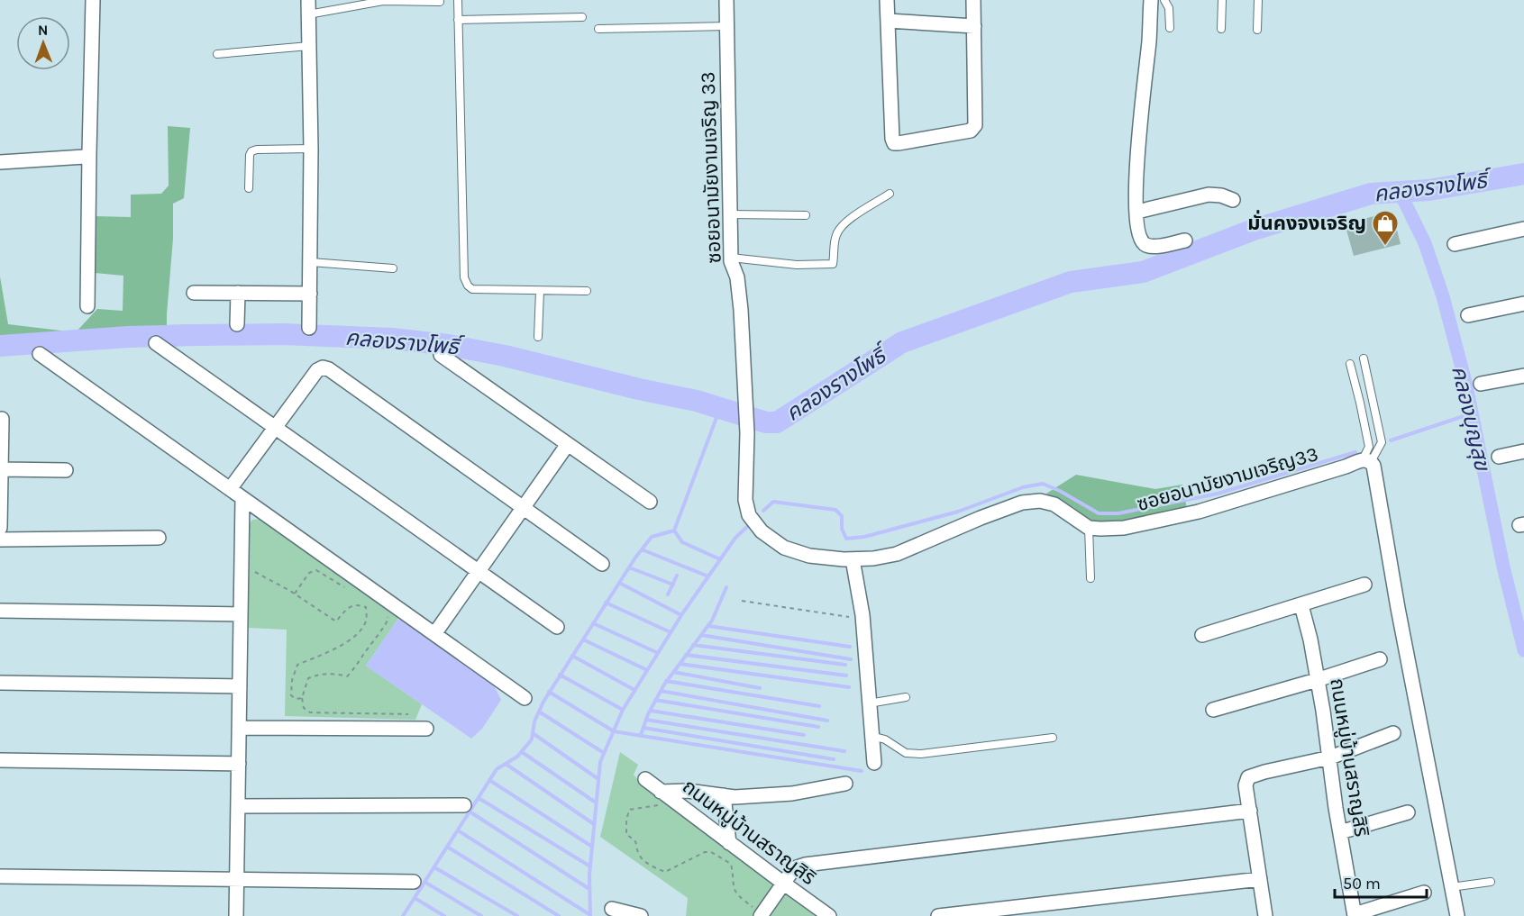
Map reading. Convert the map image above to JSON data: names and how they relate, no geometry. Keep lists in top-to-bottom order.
{
  "streets": {
    "street": ["ซอยอนามัยงามเจริญ 33", "ซอยอนามัยงามเจริญ33", "ถนนหมู่บ้านสราญสิริ"]
  },
  "water": ["คลองรางโพธิ์", "คลองบุญสุข"],
  "places": {
    "shop": ["มั่นคงจงเจริญ"]
  },
  "scale_bar": "50 m",
  "north": "top"
}
